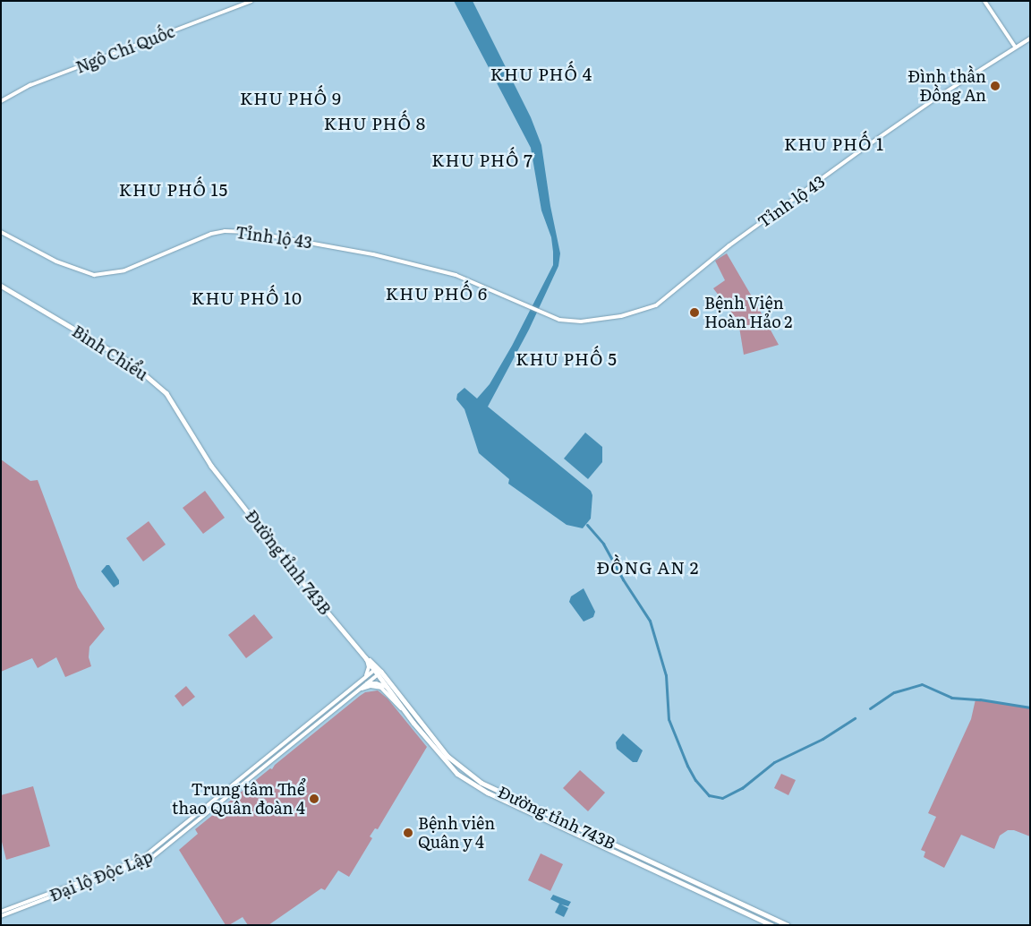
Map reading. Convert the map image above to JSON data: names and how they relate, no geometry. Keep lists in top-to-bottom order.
{
  "streets": {
    "main road": [
      "Ngô Chí Quốc",
      "Tỉnh lộ 43",
      "Bình Chiểu",
      "Đường tỉnh 743B",
      "Đại lộ Độc Lập"
    ]
  },
  "crossings": [
    ["Bình Chiểu", "Đường tỉnh 743B"],
    ["Đường tỉnh 743B", "Đại lộ Độc Lập"]
  ],
  "districts": [
    "KHU PHỐ 4",
    "KHU PHỐ 9",
    "KHU PHỐ 8",
    "KHU PHỐ 1",
    "KHU PHỐ 7",
    "KHU PHỐ 15",
    "KHU PHỐ 6",
    "KHU PHỐ 10",
    "KHU PHỐ 5",
    "ĐỒNG AN 2"
  ],
  "places": [
    "Đình thần Đồng An",
    "Bệnh Viện Hoàn Hảo 2",
    "Trung tâm Thể thao Quân đoàn 4",
    "Bệnh viên Quân y 4"
  ]
}
